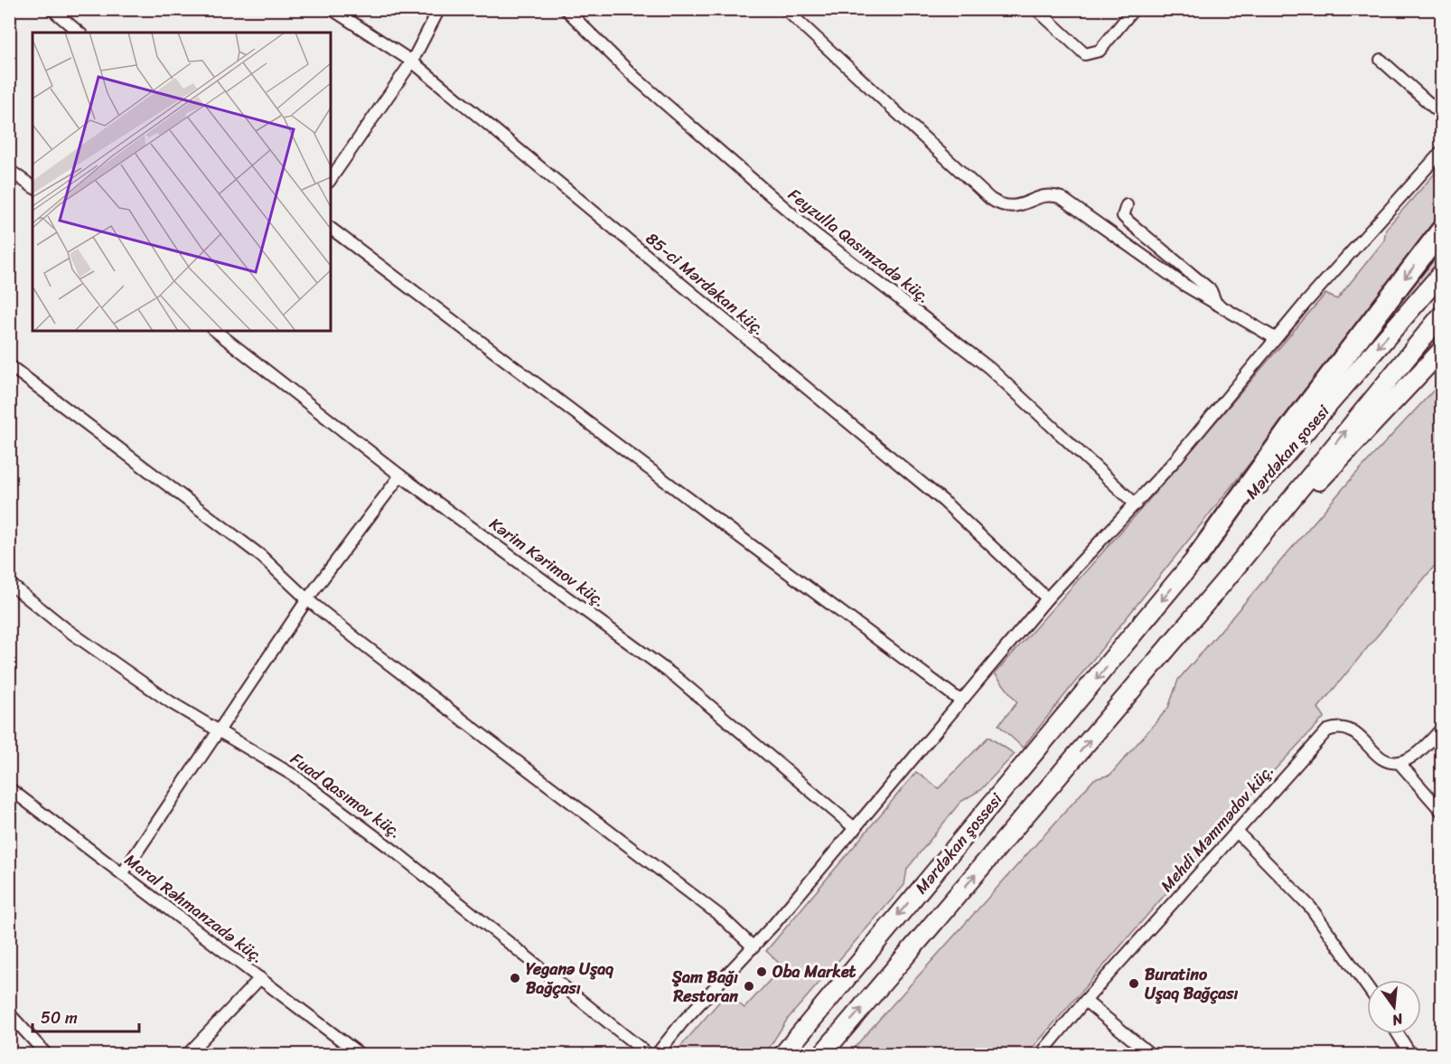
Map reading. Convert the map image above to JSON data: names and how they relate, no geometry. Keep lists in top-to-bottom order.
{
  "streets": {
    "main road": ["Mərdəkan şosesi", "Mərdəkan şossesi"],
    "street": [
      "Feyzulla Qasımzadə küç.",
      "85-ci Mərdəkan küç.",
      "Kərim Kərimov küç.",
      "Fuad Qasımov küç.",
      "Mehdi Məmmədov küç.",
      "Maral Rəhmanzadə küç."
    ]
  },
  "crossings": [
    ["Mərdəkan şosesi", "Mərdəkan şossesi"]
  ],
  "places": [
    "Oba Market",
    "Yeganə Uşaq Bağçası",
    "Buratino Uşaq Bağçası",
    "Şam Bağı Restoran"
  ],
  "scale_bar": "50 m",
  "north": "bottom"
}
